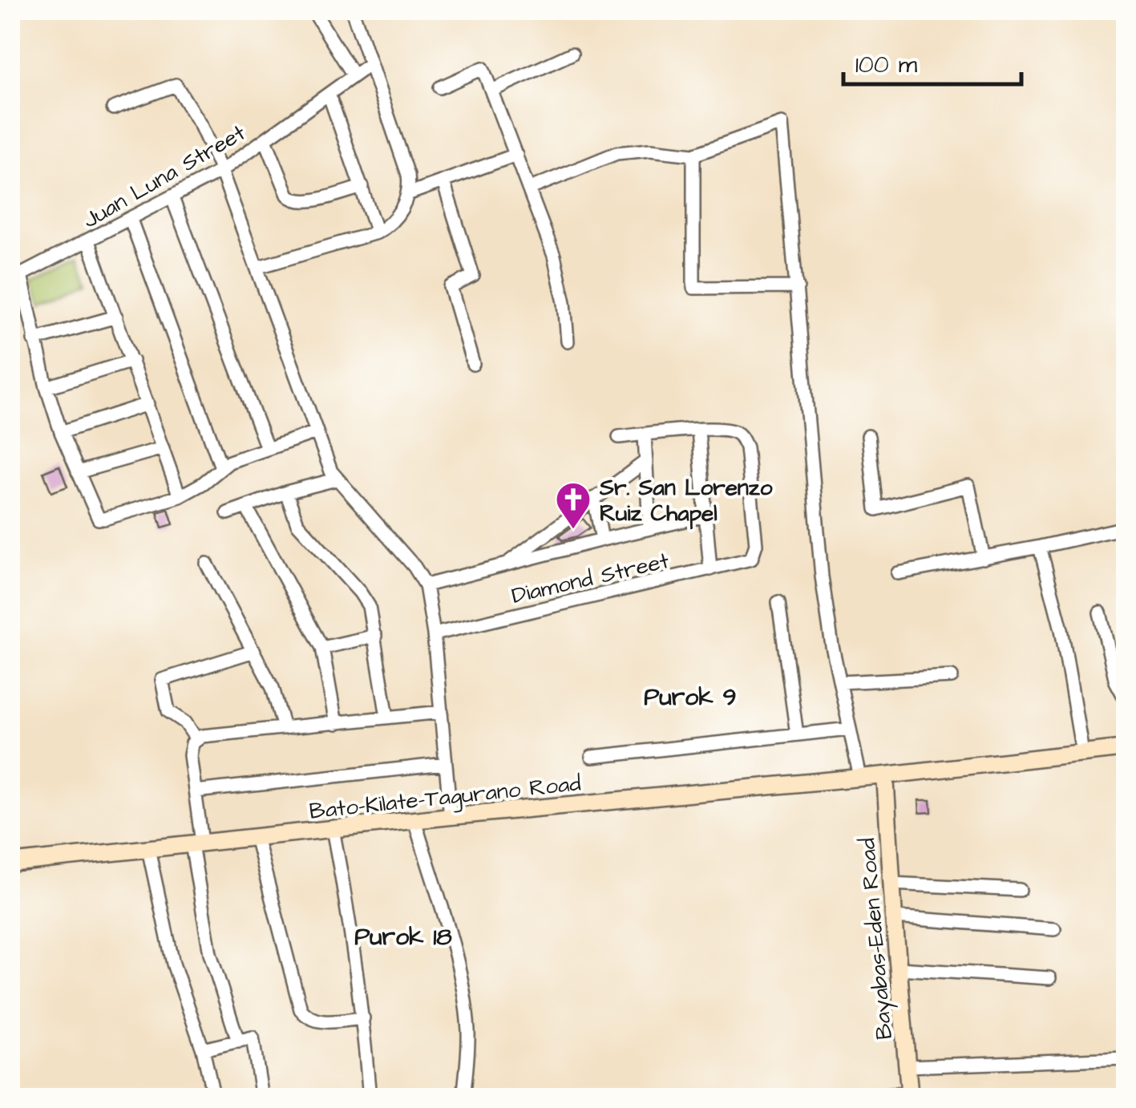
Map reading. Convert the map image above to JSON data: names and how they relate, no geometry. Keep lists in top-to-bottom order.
{
  "streets": {
    "street": [
      "Juan Luna Street",
      "Diamond Street",
      "Bato-Kilate-Tagurano Road",
      "Bayabas-Eden Road"
    ]
  },
  "crossings": [
    ["Bato-Kilate-Tagurano Road", "Bayabas-Eden Road"]
  ],
  "districts": ["Purok 9", "Purok 18"],
  "places": {
    "church": ["Sr. San Lorenzo Ruiz Chapel"]
  },
  "scale_bar": "100 m"
}
